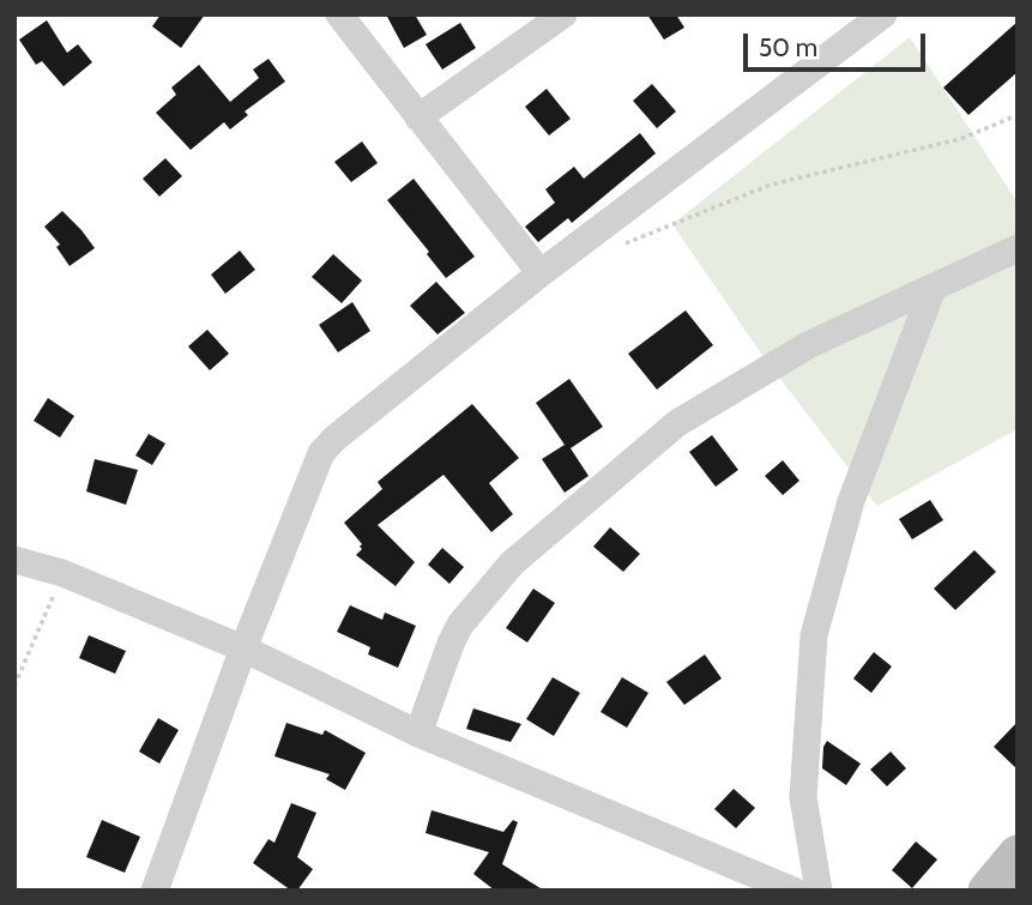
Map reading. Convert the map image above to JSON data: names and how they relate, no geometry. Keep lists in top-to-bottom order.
{
  "scale_bar": "50 m"
}
